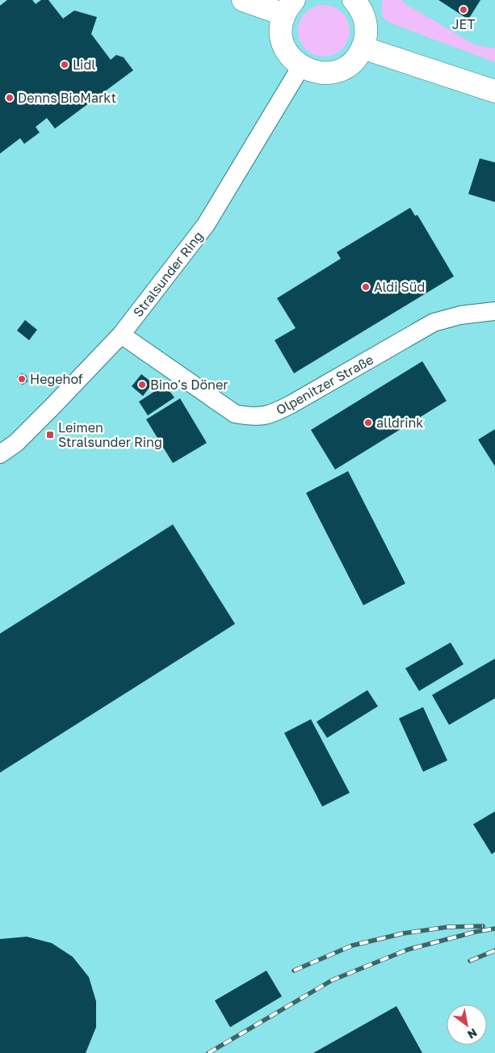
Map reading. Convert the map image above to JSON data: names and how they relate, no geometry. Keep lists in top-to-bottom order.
{
  "streets": {
    "street": ["Stralsunder Ring", "Olpenitzer Straße"]
  },
  "crossings": [
    ["Stralsunder Ring", "Olpenitzer Straße"]
  ],
  "places": {
    "other": [
      "JET",
      "Lidl",
      "Denns BioMarkt",
      "Aldi Süd",
      "Hegehof",
      "Bino's Döner",
      "alldrink"
    ],
    "transit": ["Leimen Stralsunder Ring"]
  },
  "north": "bottom right"
}
